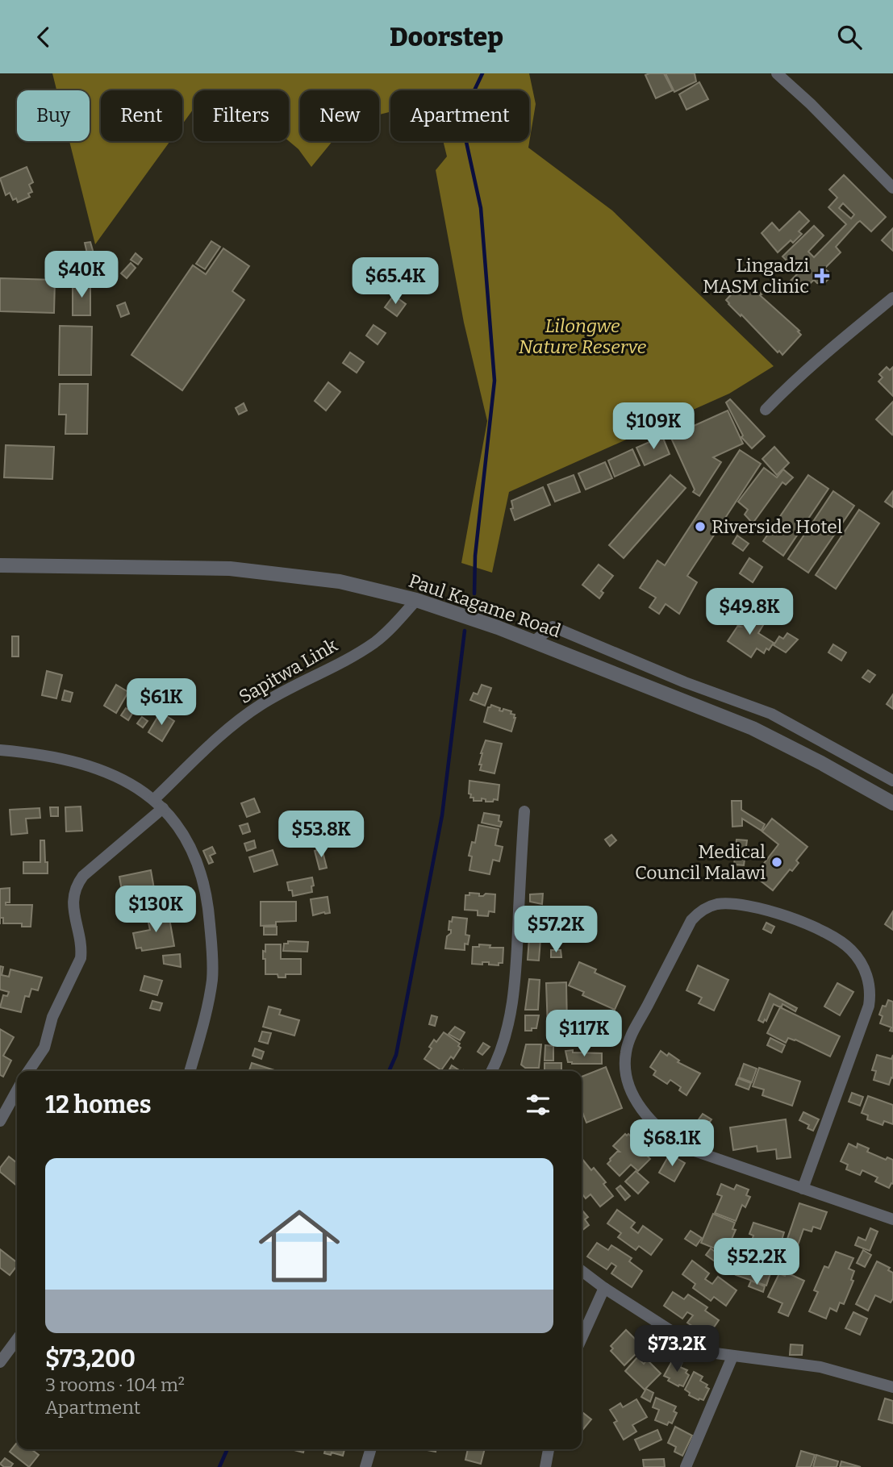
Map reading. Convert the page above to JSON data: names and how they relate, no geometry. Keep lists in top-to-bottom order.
{
  "streets": {
    "street": ["Paul Kagame Road", "Sapitwa Link"]
  },
  "crossings": [
    ["Paul Kagame Road", "Sapitwa Link"]
  ],
  "parks": ["Lilongwe Nature Reserve"],
  "places": {
    "health": ["Lingadzi MASM clinic"],
    "other": ["Riverside Hotel", "Medical Council Malawi"]
  },
  "page": {
    "header": "Doorstep",
    "chip": [
      "Buy",
      "Rent",
      "Filters",
      "New",
      "Apartment"
    ],
    "price": [
      "$40K",
      "$65.4K",
      "$109K",
      "$49.8K",
      "$61K",
      "$53.8K",
      "$130K",
      "$57.2K",
      "$117K",
      "$68.1K",
      "$52.2K",
      "$73.2K"
    ],
    "heading": "12 homes",
    "list": [
      {
        "name": "$73,200",
        "note": "3 rooms · 104 m² · Apartment"
      }
    ]
  }
}
